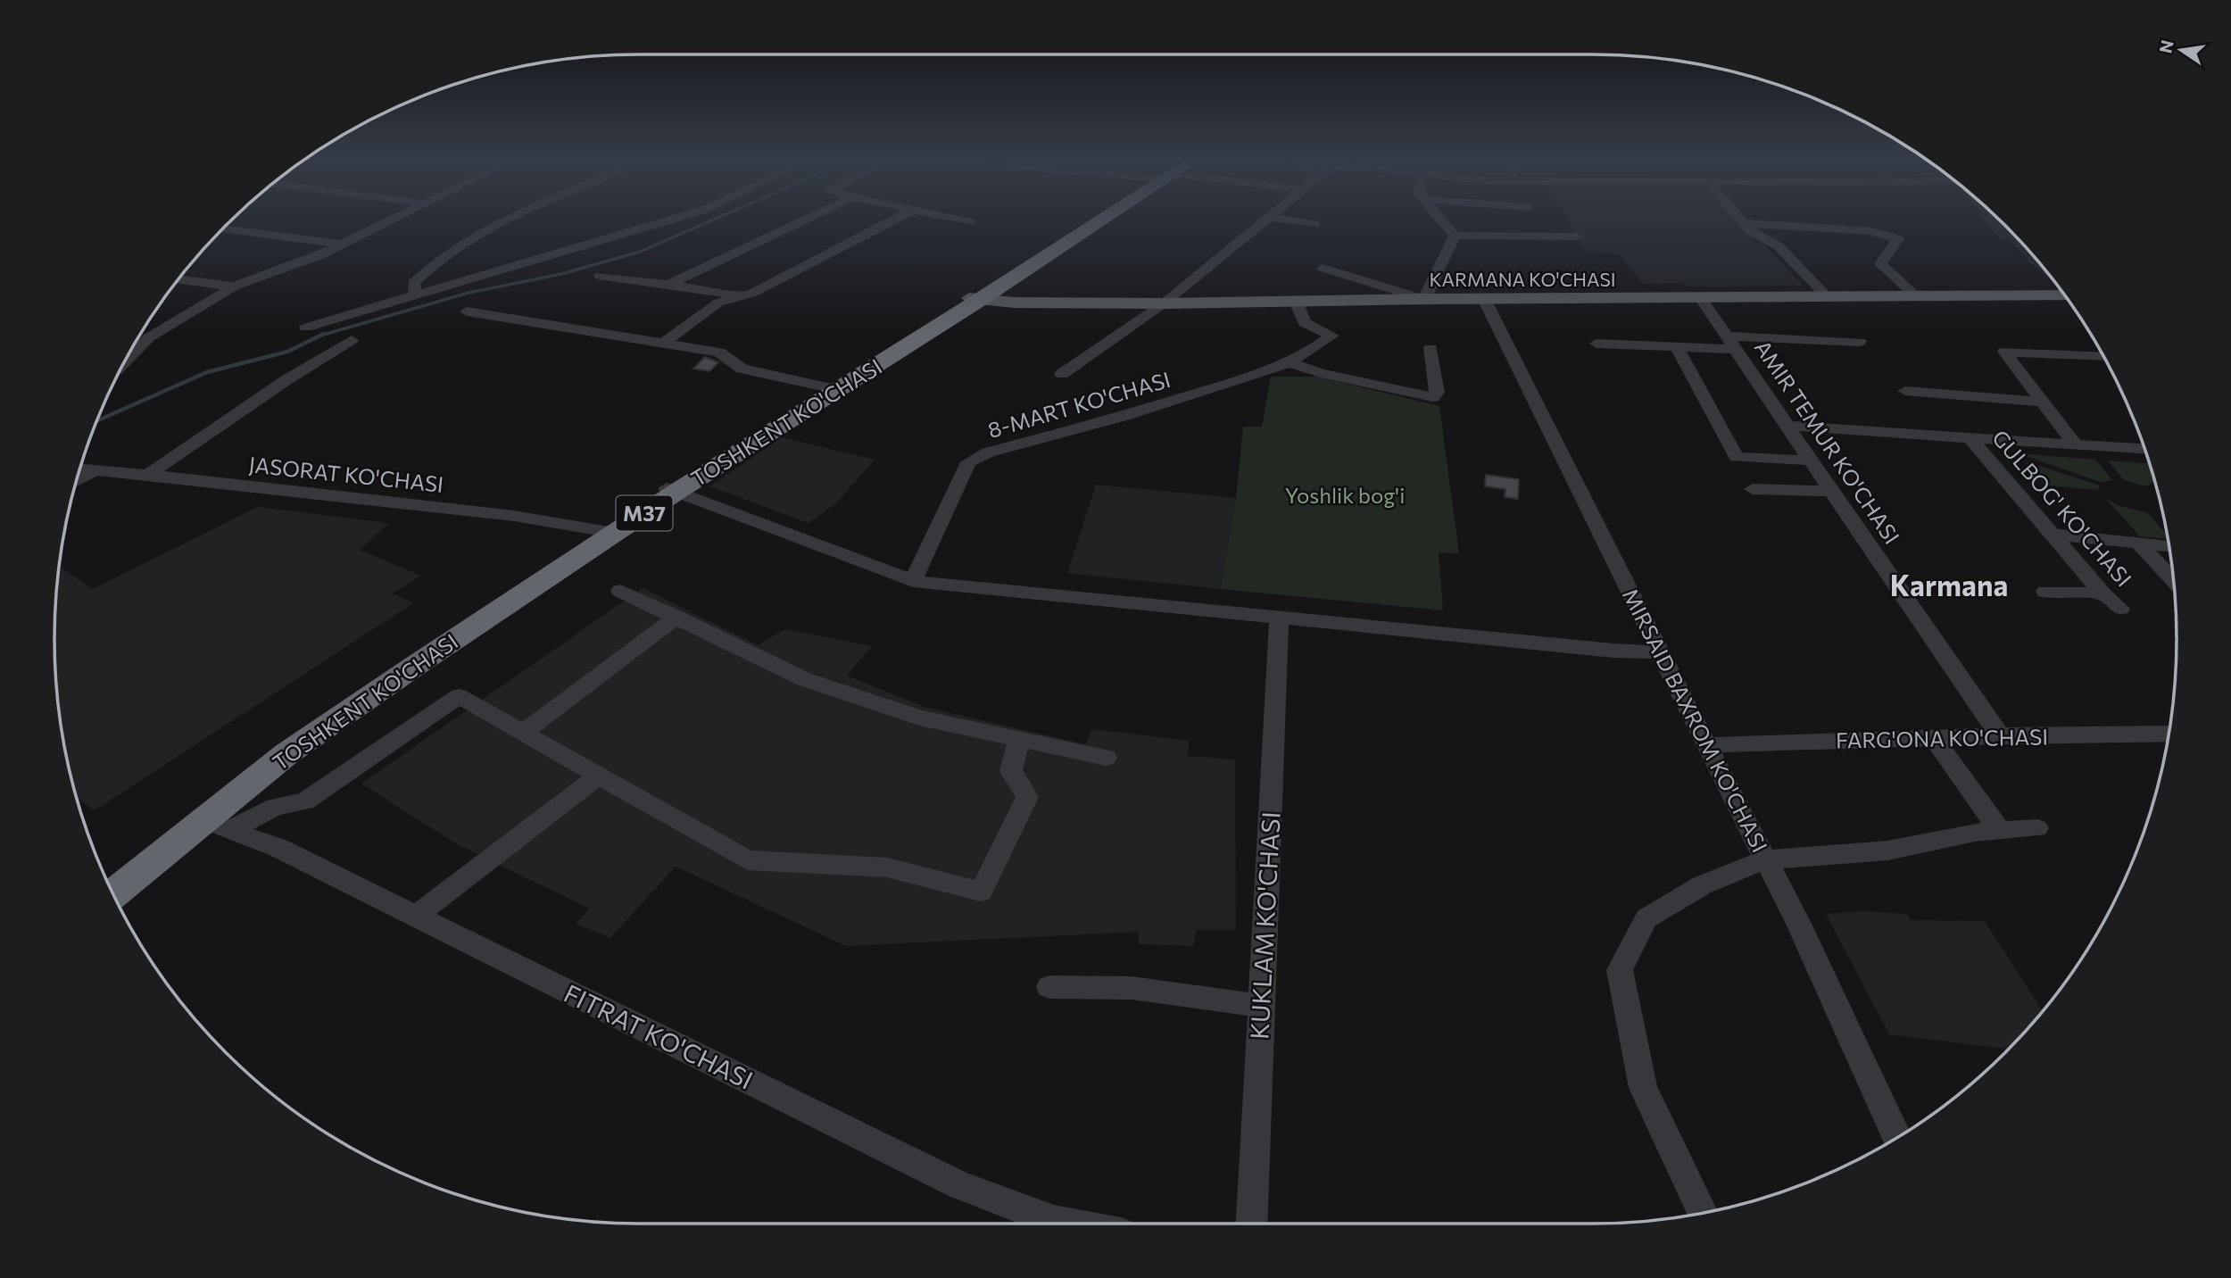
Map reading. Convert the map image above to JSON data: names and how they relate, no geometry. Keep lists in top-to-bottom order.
{
  "streets": {
    "highway": ["TOSHKENT KO'CHASI", "M37"],
    "main road": ["KARMANA KO'CHASI"],
    "street": [
      "8-MART KO'CHASI",
      "AMIR TEMUR KO'CHASI",
      "JASORAT KO'CHASI",
      "GULBOG' KO'CHASI",
      "MIRSAID BAXROM KO'CHASI",
      "FARG'ONA KO'CHASI",
      "KUKLAM KO'CHASI",
      "FITRAT KO'CHASI"
    ]
  },
  "crossings": [
    ["KARMANA KO'CHASI", "8-MART KO'CHASI"],
    ["KARMANA KO'CHASI", "TOSHKENT KO'CHASI"],
    ["KARMANA KO'CHASI", "AMIR TEMUR KO'CHASI"],
    ["KARMANA KO'CHASI", "MIRSAID BAXROM KO'CHASI"],
    ["TOSHKENT KO'CHASI", "JASORAT KO'CHASI"],
    ["TOSHKENT KO'CHASI", "FITRAT KO'CHASI"],
    ["AMIR TEMUR KO'CHASI", "GULBOG' KO'CHASI"],
    ["AMIR TEMUR KO'CHASI", "FARG'ONA KO'CHASI"],
    ["MIRSAID BAXROM KO'CHASI", "FARG'ONA KO'CHASI"]
  ],
  "districts": ["Karmana"],
  "parks": ["Yoshlik bog'i"],
  "north": "left"
}
